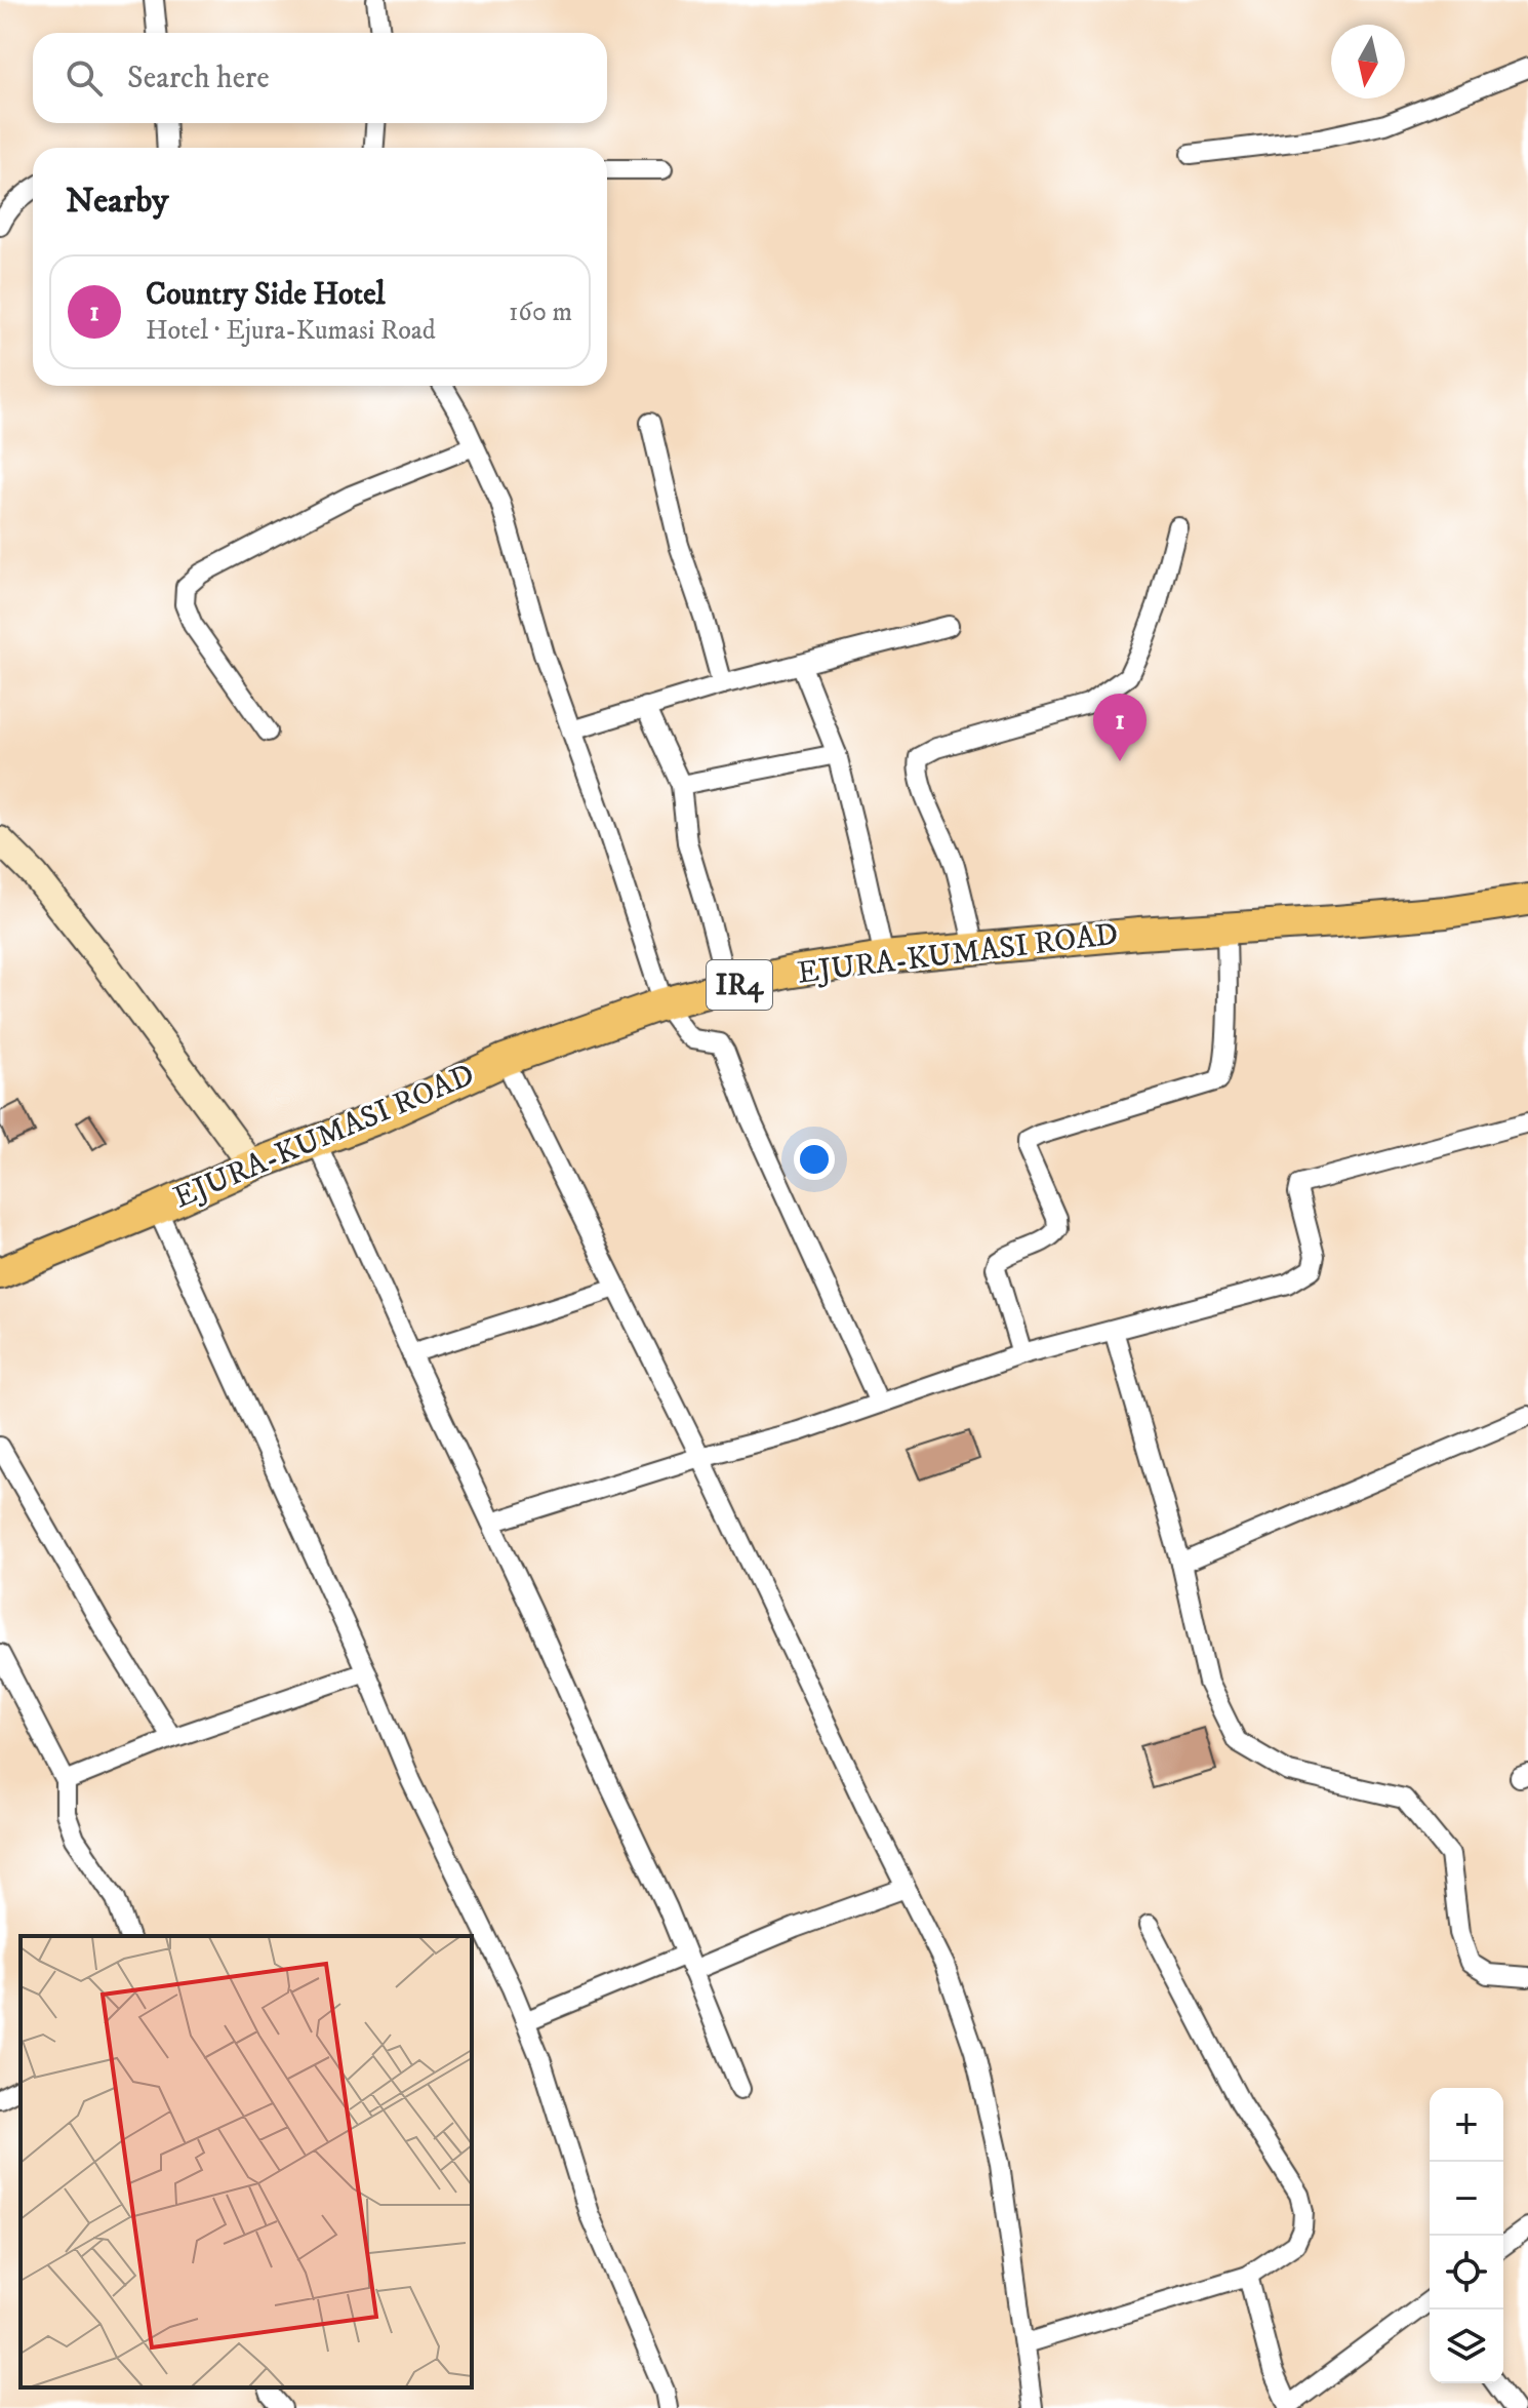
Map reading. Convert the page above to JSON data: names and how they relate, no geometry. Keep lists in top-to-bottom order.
{
  "streets": {
    "main road": ["EJURA-KUMASI ROAD", "IR4"]
  },
  "north": "bottom",
  "page": {
    "search": "Search here",
    "heading": "Nearby",
    "list": [
      {
        "mark": "1",
        "name": "Country Side Hotel",
        "note": "Hotel · Ejura-Kumasi Road",
        "value": "160 m"
      }
    ],
    "pins": "1",
    "map_buttons": ["+", "−"]
  }
}
